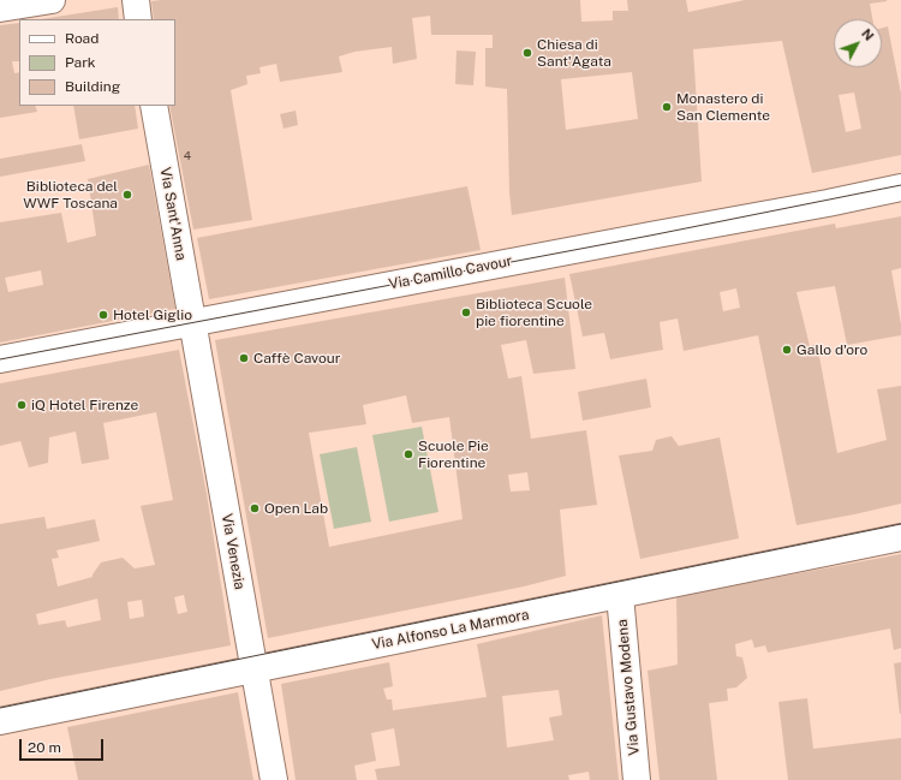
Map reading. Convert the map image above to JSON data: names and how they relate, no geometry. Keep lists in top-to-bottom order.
{
  "streets": {
    "street": [
      "Via Sant'Anna",
      "Via Camillo Cavour",
      "Via Venezia",
      "Via Alfonso La Marmora",
      "Via Gustavo Modena"
    ]
  },
  "crossings": [
    ["Via Sant'Anna", "Via Camillo Cavour"],
    ["Via Sant'Anna", "Via Venezia"],
    ["Via Camillo Cavour", "Via Venezia"],
    ["Via Venezia", "Via Alfonso La Marmora"],
    ["Via Alfonso La Marmora", "Via Gustavo Modena"]
  ],
  "places": [
    "Chiesa di Sant'Agata",
    "Monastero di San Clemente",
    "Biblioteca del WWF Toscana",
    "Biblioteca Scuole pie fiorentine",
    "Hotel Giglio",
    "Gallo d'oro",
    "Caffè Cavour",
    "iQ Hotel Firenze",
    "Scuole Pie Fiorentine",
    "Open Lab"
  ],
  "house_numbers": ["4"],
  "legend": ["Road", "Park", "Building"],
  "scale_bar": "20 m",
  "north": "top right"
}
